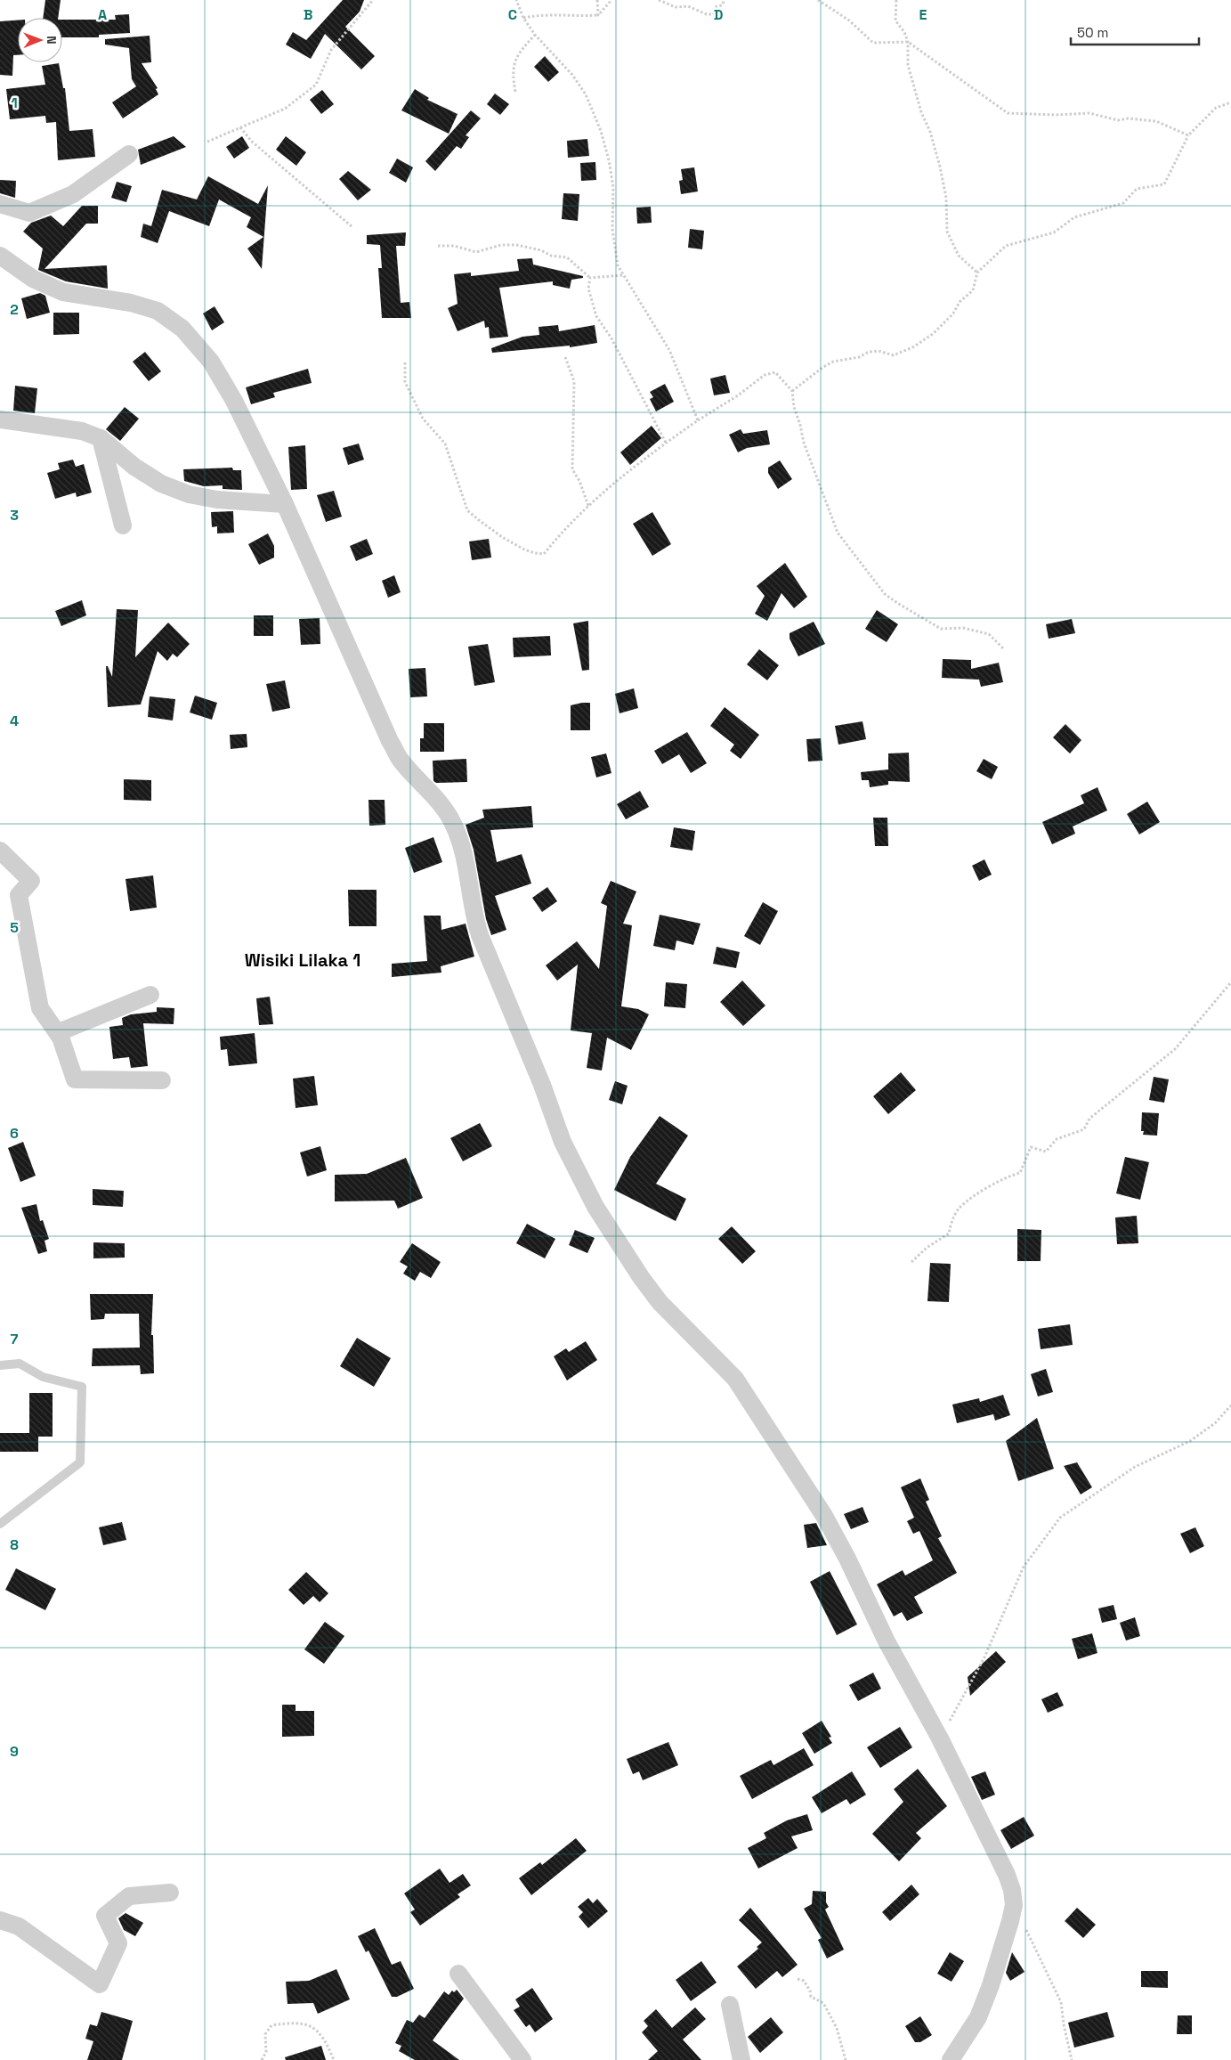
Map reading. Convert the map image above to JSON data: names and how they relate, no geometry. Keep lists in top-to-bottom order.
{
  "districts": ["Wisiki Lilaka 1"],
  "scale_bar": "50 m",
  "north": "right",
  "grid": {
    "columns": [
      "A",
      "B",
      "C",
      "D",
      "E"
    ],
    "rows": [
      "1",
      "2",
      "3",
      "4",
      "5",
      "6",
      "7",
      "8",
      "9"
    ]
  }
}
